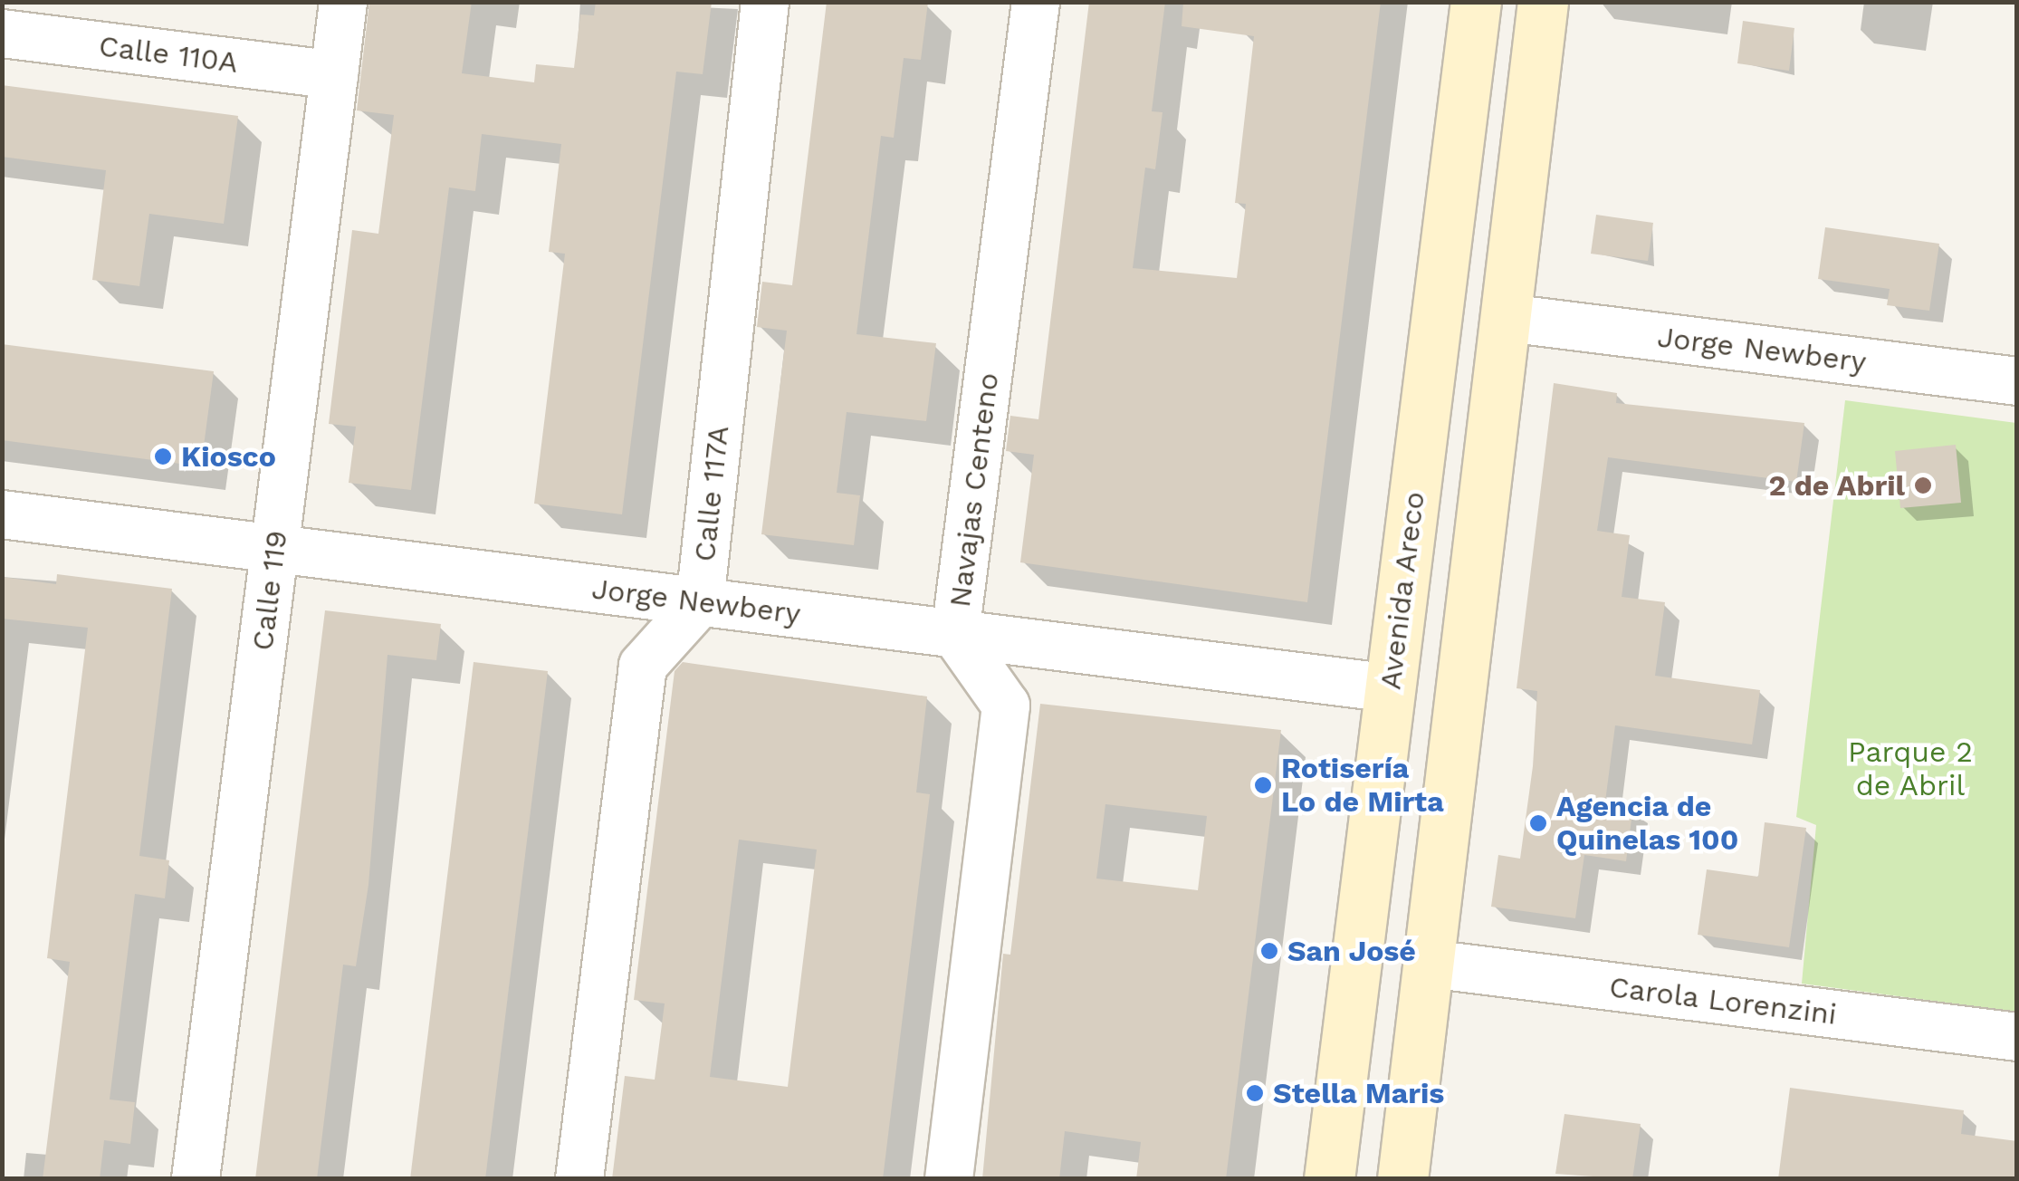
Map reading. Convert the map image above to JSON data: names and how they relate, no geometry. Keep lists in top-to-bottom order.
{
  "streets": {
    "main road": ["Avenida Areco"],
    "street": [
      "Calle 110A",
      "Jorge Newbery",
      "Navajas Centeno",
      "Calle 117A",
      "Calle 119",
      "Carola Lorenzini"
    ]
  },
  "crossings": [
    ["Calle 110A", "Calle 119"],
    ["Jorge Newbery", "Navajas Centeno"],
    ["Jorge Newbery", "Calle 117A"],
    ["Jorge Newbery", "Calle 119"],
    ["Jorge Newbery", "Avenida Areco"]
  ],
  "parks": ["Parque 2 de Abril"],
  "places": [
    "Kiosco",
    "2 de Abril",
    "Rotisería Lo de Mirta",
    "Agencia de Quinelas 100",
    "San José",
    "Stella Maris"
  ]
}
